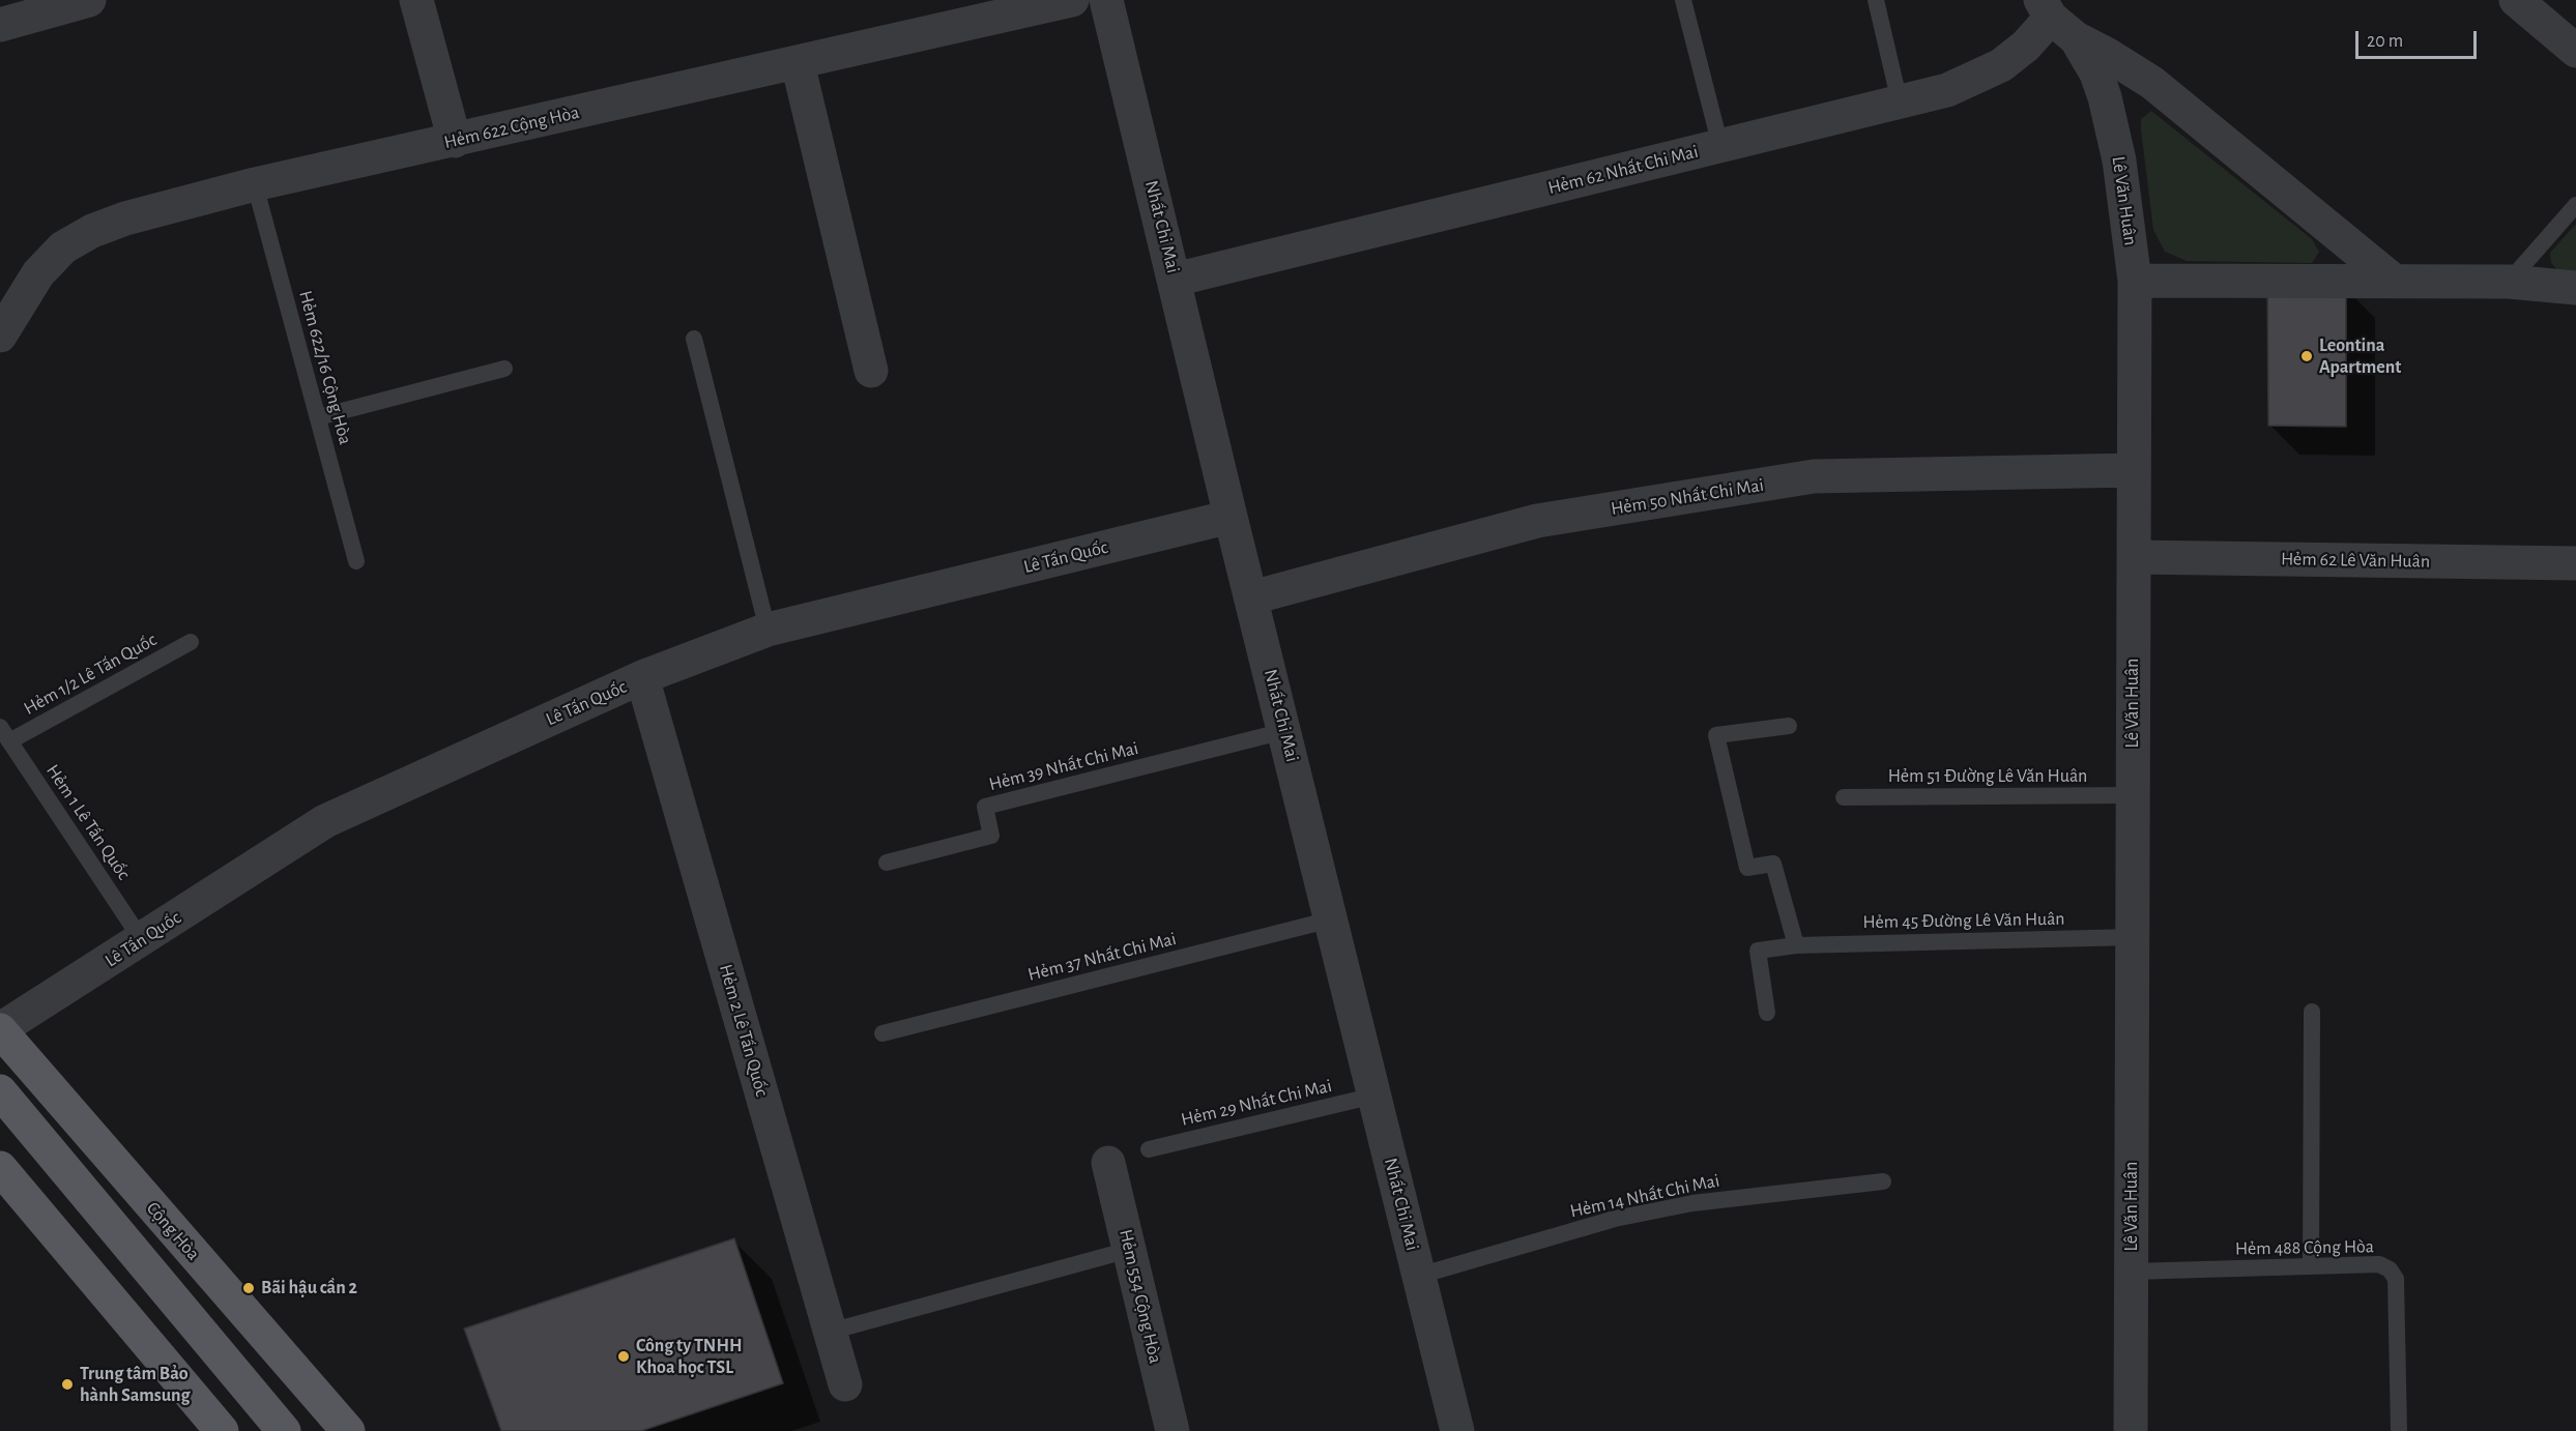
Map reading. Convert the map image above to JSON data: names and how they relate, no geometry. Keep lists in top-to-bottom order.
{
  "streets": {
    "main road": ["Cộng Hòa"],
    "street": [
      "Hẻm 622 Cộng Hòa",
      "Hẻm 62 Nhất Chi Mai",
      "Lê Văn Huân",
      "Nhất Chi Mai",
      "Hẻm 50 Nhất Chi Mai",
      "Lê Tấn Quốc",
      "Hẻm 62 Lê Văn Huân",
      "Hẻm 2 Lê Tấn Quốc",
      "Hẻm 554 Cộng Hòa"
    ],
    "lane": [
      "Hẻm 622/16 Cộng Hòa",
      "Hẻm 1/2 Lê Tấn Quốc",
      "Hẻm 39 Nhất Chi Mai",
      "Hẻm 51 Đường Lê Văn Huân",
      "Hẻm 1 Lê Tấn Quốc",
      "Hẻm 45 Đường Lê Văn Huân",
      "Hẻm 37 Nhất Chi Mai",
      "Hẻm 29 Nhất Chi Mai",
      "Hẻm 14 Nhất Chi Mai",
      "Hẻm 488 Cộng Hòa"
    ]
  },
  "crossings": [
    ["Hẻm 622 Cộng Hòa", "Hẻm 622/16 Cộng Hòa"],
    ["Hẻm 62 Nhất Chi Mai", "Lê Văn Huân"],
    ["Hẻm 62 Nhất Chi Mai", "Nhất Chi Mai"],
    ["Lê Văn Huân", "Hẻm 50 Nhất Chi Mai"],
    ["Lê Văn Huân", "Hẻm 62 Lê Văn Huân"],
    ["Lê Văn Huân", "Hẻm 51 Đường Lê Văn Huân"],
    ["Lê Văn Huân", "Hẻm 45 Đường Lê Văn Huân"],
    ["Lê Văn Huân", "Hẻm 488 Cộng Hòa"],
    ["Nhất Chi Mai", "Hẻm 50 Nhất Chi Mai"],
    ["Nhất Chi Mai", "Lê Tấn Quốc"],
    ["Nhất Chi Mai", "Hẻm 39 Nhất Chi Mai"],
    ["Nhất Chi Mai", "Hẻm 37 Nhất Chi Mai"],
    ["Nhất Chi Mai", "Hẻm 29 Nhất Chi Mai"],
    ["Nhất Chi Mai", "Hẻm 14 Nhất Chi Mai"],
    ["Lê Tấn Quốc", "Hẻm 1 Lê Tấn Quốc"],
    ["Lê Tấn Quốc", "Hẻm 2 Lê Tấn Quốc"],
    ["Lê Tấn Quốc", "Cộng Hòa"],
    ["Hẻm 1/2 Lê Tấn Quốc", "Hẻm 1 Lê Tấn Quốc"]
  ],
  "places": [
    "Leontina Apartment",
    "Bãi hậu cần 2",
    "Công ty TNHH Khoa học TSL",
    "Trung tâm Bảo hành Samsung"
  ],
  "scale_bar": "20 m"
}
